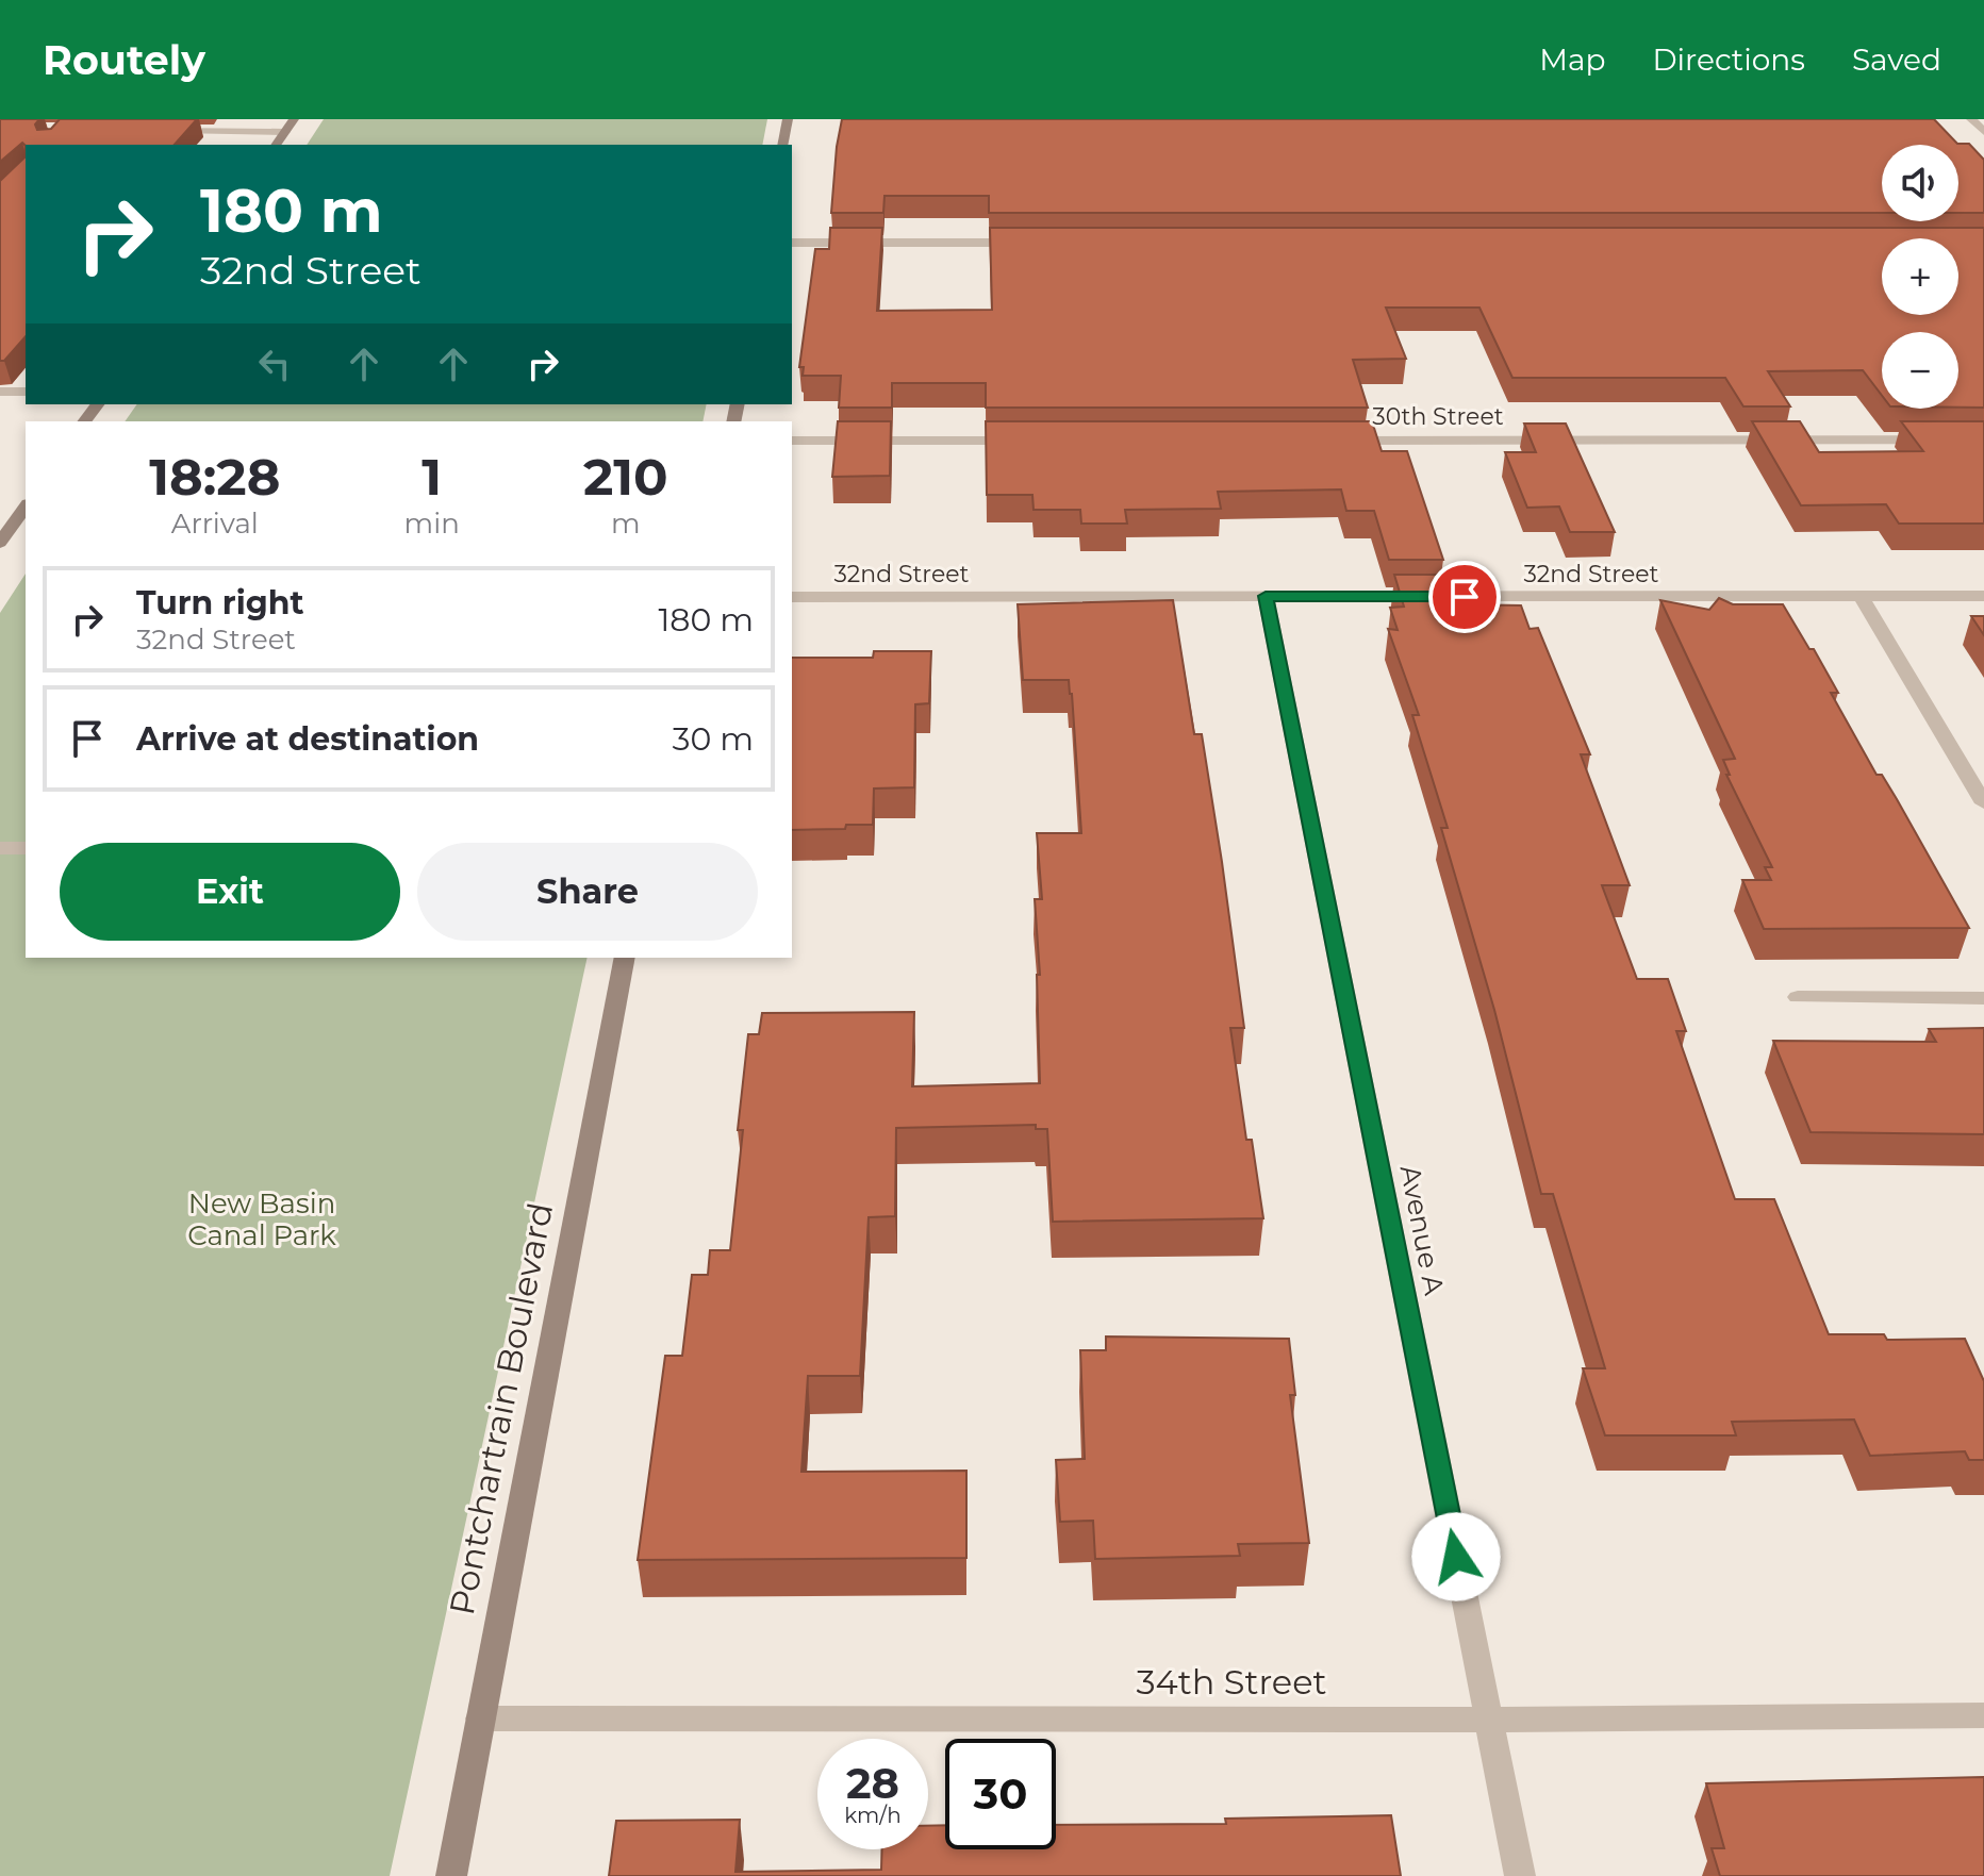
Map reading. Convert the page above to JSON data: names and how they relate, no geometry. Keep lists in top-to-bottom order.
{
  "streets": {
    "main road": ["Pontchartrain Boulevard"],
    "street": [
      "30th Street",
      "32nd Street",
      "Avenue A",
      "34th Street"
    ]
  },
  "crossings": [
    ["32nd Street", "Avenue A"],
    ["Avenue A", "34th Street"],
    ["Pontchartrain Boulevard", "34th Street"]
  ],
  "parks": ["New Basin Canal Park"],
  "page": {
    "header": "Routely",
    "nav": ["Map", "Directions", "Saved"],
    "map_buttons": ["+", "−"],
    "turn": ["180 m", "32nd Street"],
    "eta": [
      "18:28",
      "Arrival",
      "1",
      "min",
      "210",
      "m"
    ],
    "list": [
      {
        "name": "Turn right",
        "note": "32nd Street",
        "value": "180 m"
      },
      {
        "name": "Arrive at destination",
        "value": "30 m"
      }
    ],
    "buttons": ["Exit", "Share"],
    "speed": "28 km/h",
    "limit": "30"
  }
}
